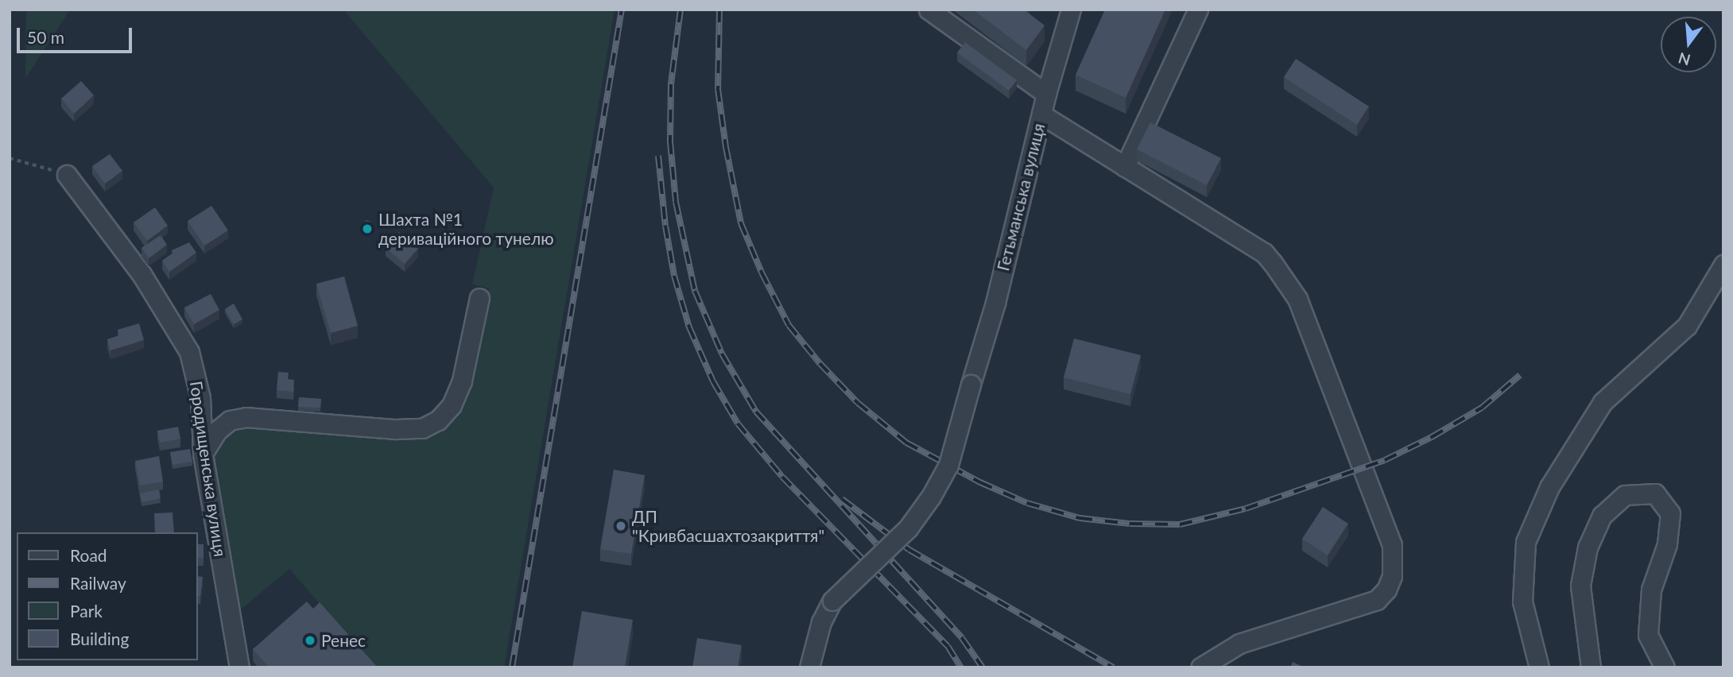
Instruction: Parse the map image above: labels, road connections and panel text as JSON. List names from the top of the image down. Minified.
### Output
{"streets":{"street":["Гетьманська вулиця","Городищенська вулиця"]},"places":["Шахта №1 дериваційного тунелю","ДП \"Кривбасшахтозакриття\"","Ренес"],"legend":["Road","Railway","Park","Building"],"scale_bar":"50 m","north":"bottom"}
